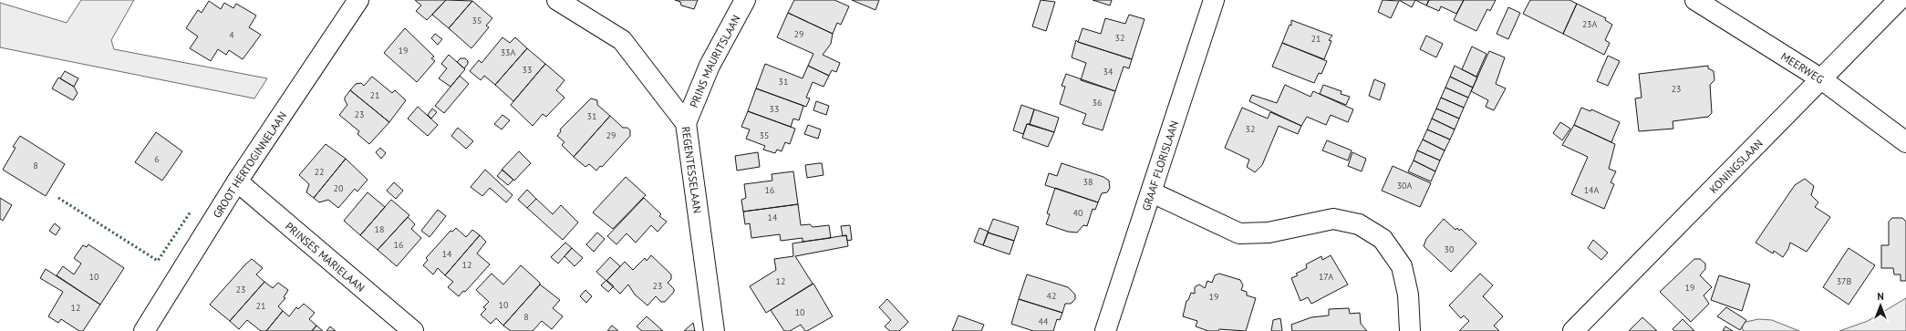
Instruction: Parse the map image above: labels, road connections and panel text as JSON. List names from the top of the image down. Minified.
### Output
{"streets":{"street":["PRINS MAURITSLAAN","MEERWEG","GROOT HERTOGINNELAAN","KONINGSLAAN","GRAAF FLORISLAAN","REGENTESSELAAN","PRINSES MARIELAAN"]},"crossings":[["PRINS MAURITSLAAN","REGENTESSELAAN"],["MEERWEG","KONINGSLAAN"],["GROOT HERTOGINNELAAN","PRINSES MARIELAAN"]],"house_numbers":["35","23A","29","4","32","21","19","33A","33","34","31","23","21","36","33","23","31","32","29","35","6","8","22","38","30A","20","16","14A","40","14","18","16","30","14","12","10","17A","12","37B","23","19","23","42","19","10","21","12","10","8","44"],"north":"top"}
